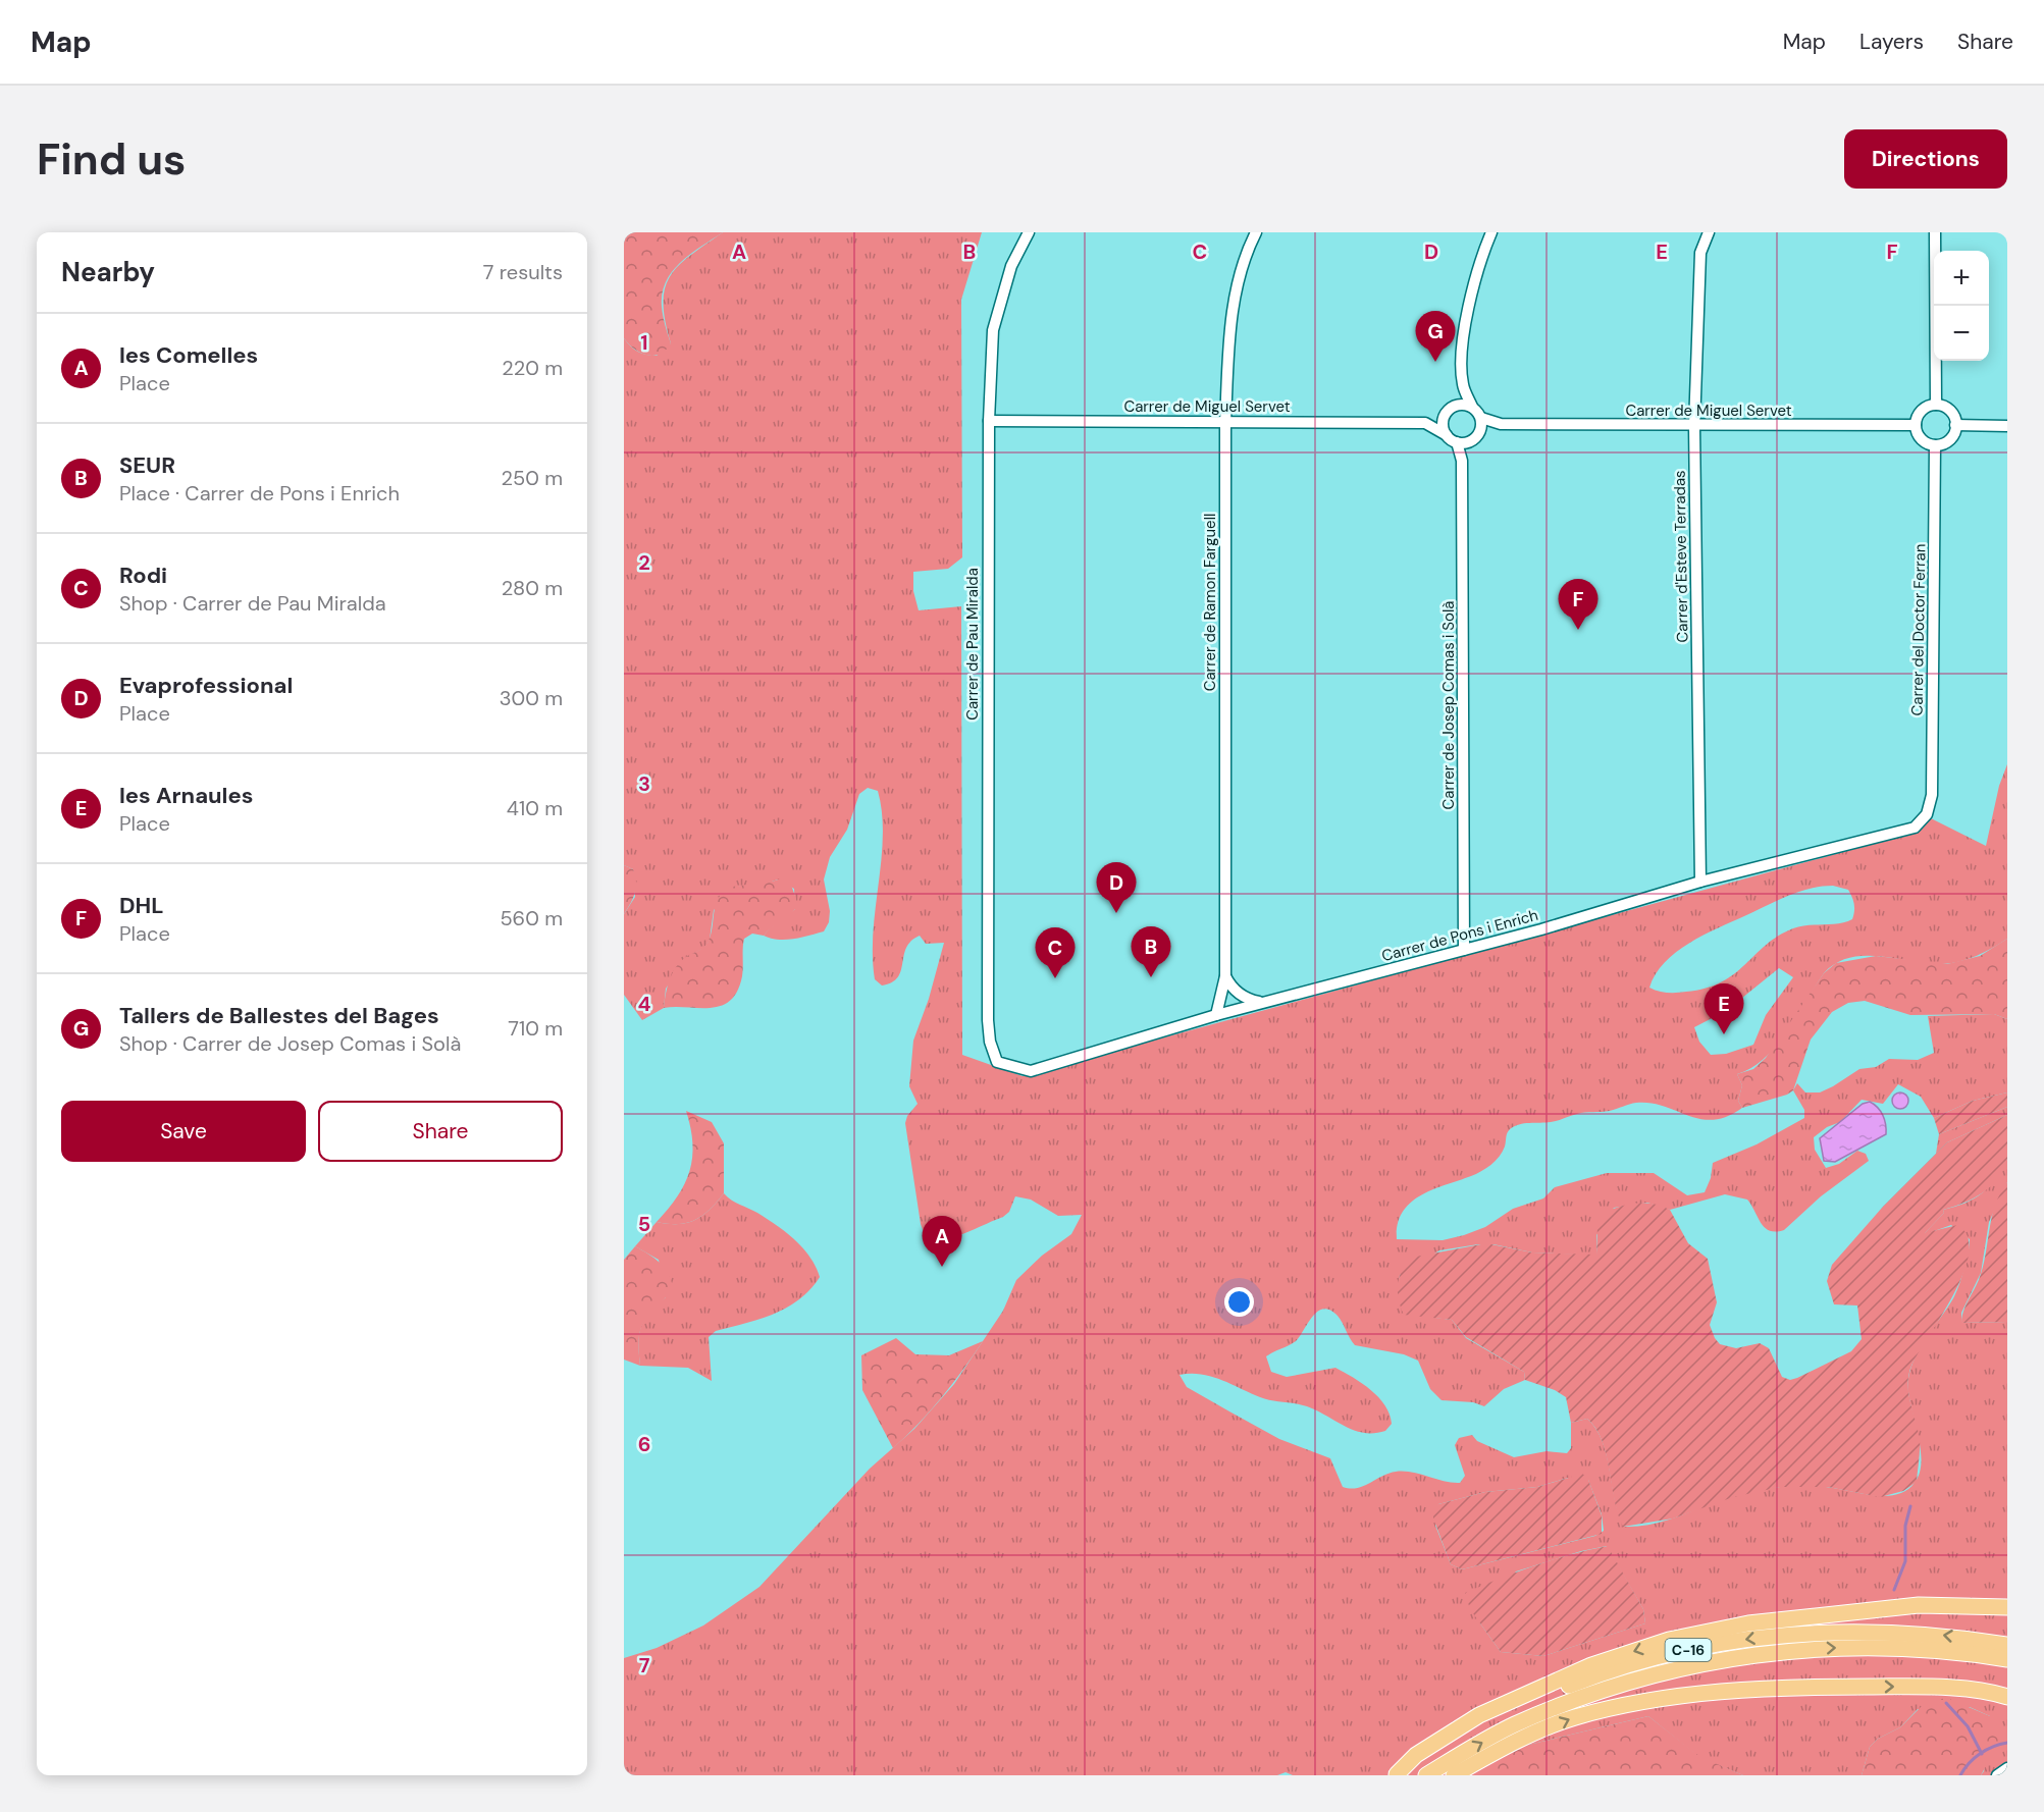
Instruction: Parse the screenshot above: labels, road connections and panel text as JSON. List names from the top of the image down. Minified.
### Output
{"streets":{"highway":["C-16"],"street":["Carrer de Miguel Servet","Carrer d'Esteve Terradas","Carrer de Ramon Farguell","Carrer del Doctor Ferran","Carrer de Pau Miralda","Carrer de Josep Comas i Solà","Carrer de Pons i Enrich"]},"crossings":[["Carrer de Miguel Servet","Carrer d'Esteve Terradas"],["Carrer de Miguel Servet","Carrer de Ramon Farguell"],["Carrer de Miguel Servet","Carrer del Doctor Ferran"],["Carrer de Miguel Servet","Carrer de Pau Miralda"],["Carrer de Miguel Servet","Carrer de Josep Comas i Solà"],["Carrer d'Esteve Terradas","Carrer de Pons i Enrich"],["Carrer de Ramon Farguell","Carrer de Pons i Enrich"],["Carrer del Doctor Ferran","Carrer de Pons i Enrich"],["Carrer de Pau Miralda","Carrer de Pons i Enrich"],["Carrer de Josep Comas i Solà","Carrer de Pons i Enrich"]],"page":{"header":"Map","nav":["Map","Layers","Share"],"buttons":["Directions",["Save","Share"]],"title":"Find us","heading":["Nearby","7 results"],"map_buttons":["+","−"],"pins":["G","F","D","B","C","E","A"],"list":[{"mark":"A","name":"les Comelles","note":"Place","value":"220 m"},{"mark":"B","name":"SEUR","note":"Place · Carrer de Pons i Enrich","value":"250 m"},{"mark":"C","name":"Rodi","note":"Shop · Carrer de Pau Miralda","value":"280 m"},{"mark":"D","name":"Evaprofessional","note":"Place","value":"300 m"},{"mark":"E","name":"les Arnaules","note":"Place","value":"410 m"},{"mark":"F","name":"DHL","note":"Place","value":"560 m"},{"mark":"G","name":"Tallers de Ballestes del Bages","note":"Shop · Carrer de Josep Comas i Solà","value":"710 m"}]},"grid":{"columns":["A","B","C","D","E","F"],"rows":["1","2","3","4","5","6","7"]}}
